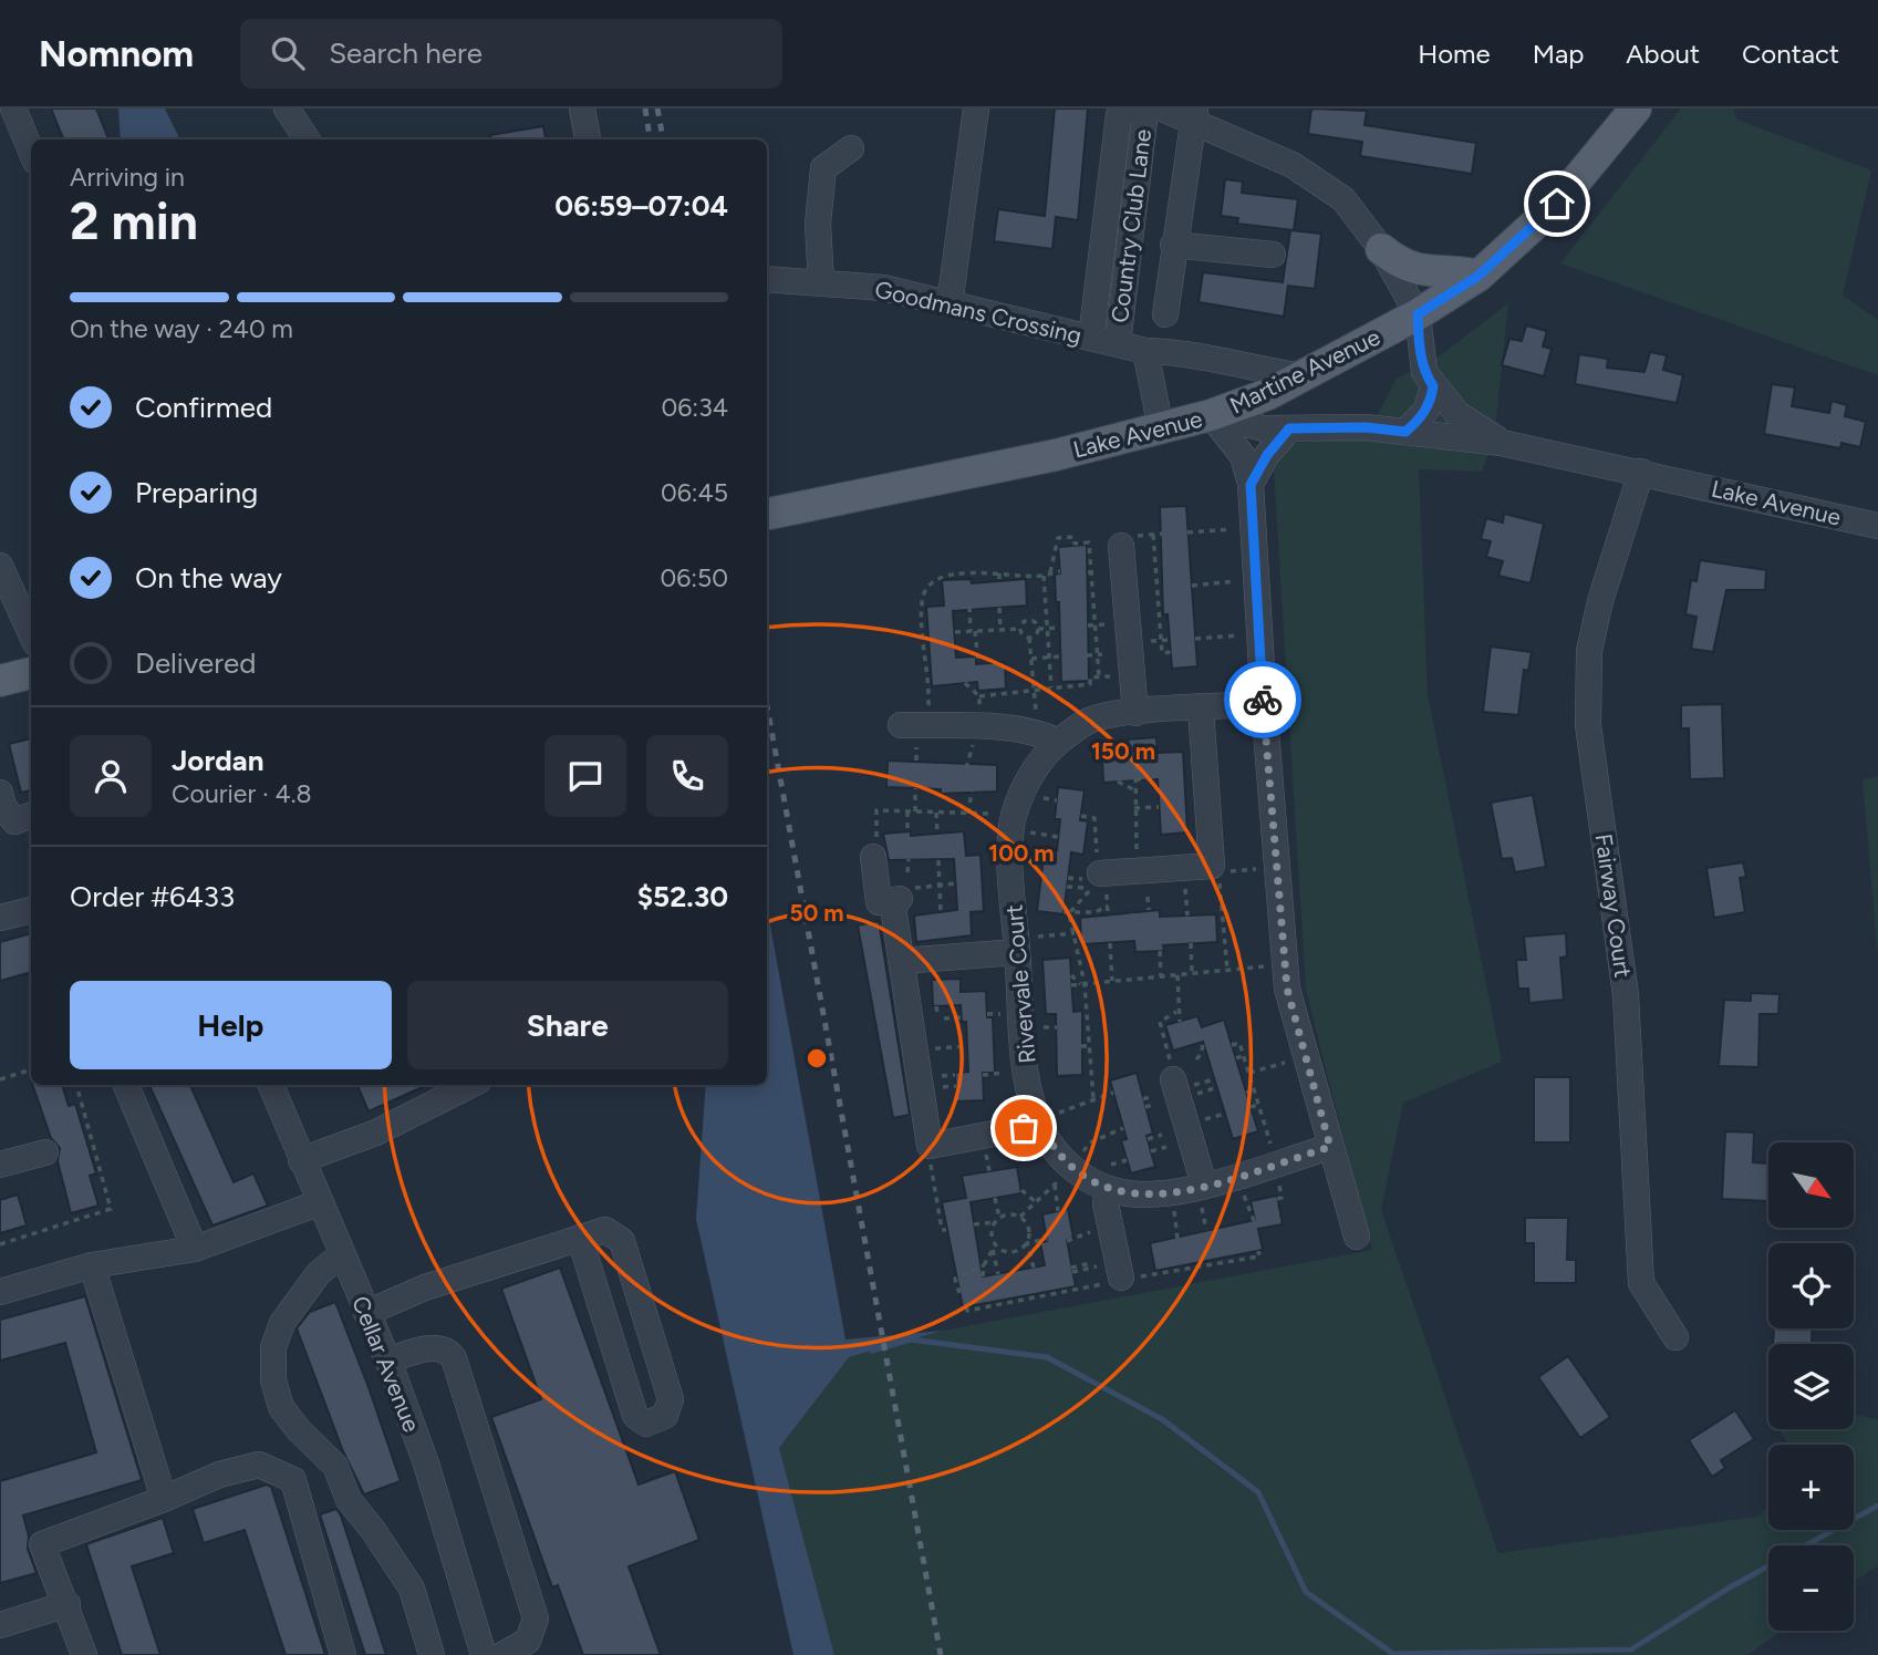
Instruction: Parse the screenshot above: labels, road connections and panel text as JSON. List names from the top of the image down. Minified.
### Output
{"streets":{"main road":["Martine Avenue","Lake Avenue"],"street":["Country Club Lane","Goodmans Crossing","Fairway Court","Rivervale Court","Cellar Avenue"]},"crossings":[["Country Club Lane","Goodmans Crossing"],["Goodmans Crossing","Martine Avenue"],["Martine Avenue","Lake Avenue"],["Lake Avenue","Fairway Court"]],"north":"bottom right","page":{"header":"Nomnom","search":"Search here","nav":["Home","Map","About","Contact"],"heading":["2 min","Arriving in","06:59–07:04"],"panel":["Jordan","Courier · 4.8","Order #6433","$52.30"],"bar":"On the way · 240 m","list":[["Confirmed","06:34"],["Preparing","06:45"],["On the way","06:50"],"Delivered"],"buttons":["Help","Share"],"map_buttons":["+","−"]},"rings":["150 m","100 m","50 m"]}
